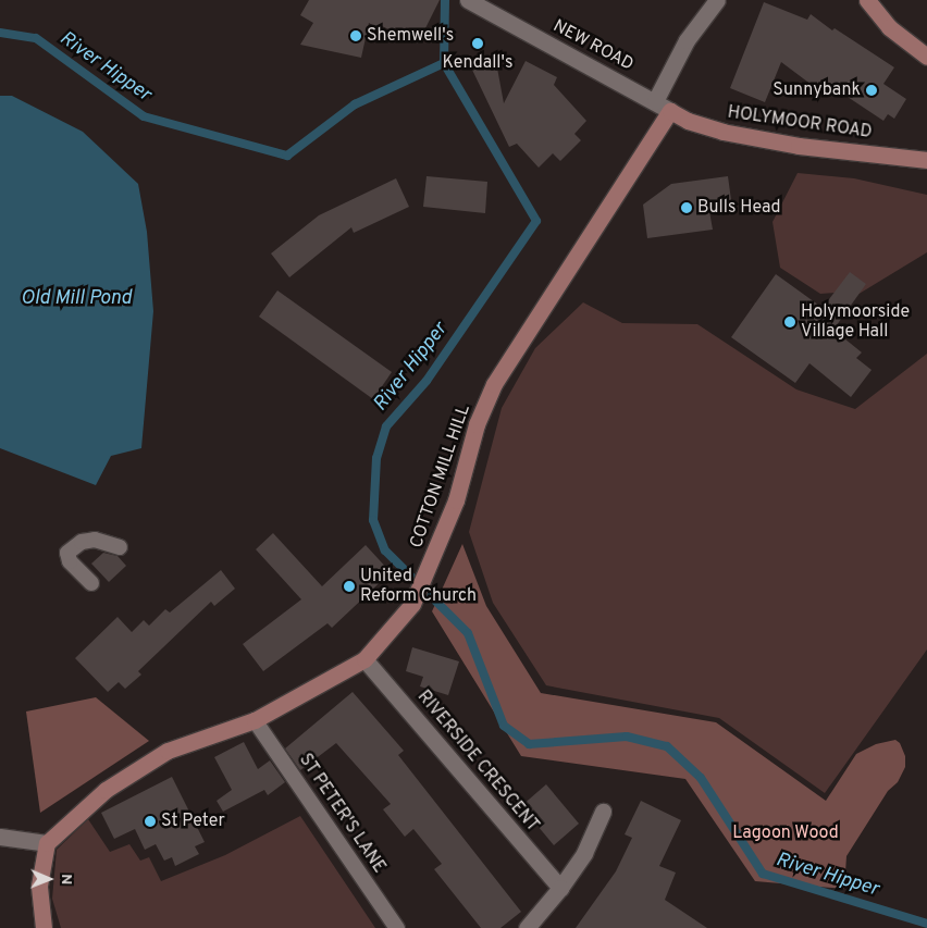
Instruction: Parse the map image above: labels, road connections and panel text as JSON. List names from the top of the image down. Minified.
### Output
{"streets":{"street":["NEW ROAD","HOLYMOOR ROAD","COTTON MILL HILL","RIVERSIDE CRESCENT"],"lane":["ST PETER'S LANE"]},"crossings":[["NEW ROAD","HOLYMOOR ROAD"],["NEW ROAD","COTTON MILL HILL"],["HOLYMOOR ROAD","COTTON MILL HILL"],["COTTON MILL HILL","RIVERSIDE CRESCENT"],["COTTON MILL HILL","ST PETER'S LANE"]],"water":["River Hipper","Old Mill Pond"],"parks":["Lagoon Wood"],"places":["Shemwell's","Kendall's","Sunnybank","Bulls Head","Holymoorside Village Hall","United Reform Church","St Peter"],"north":"right"}
